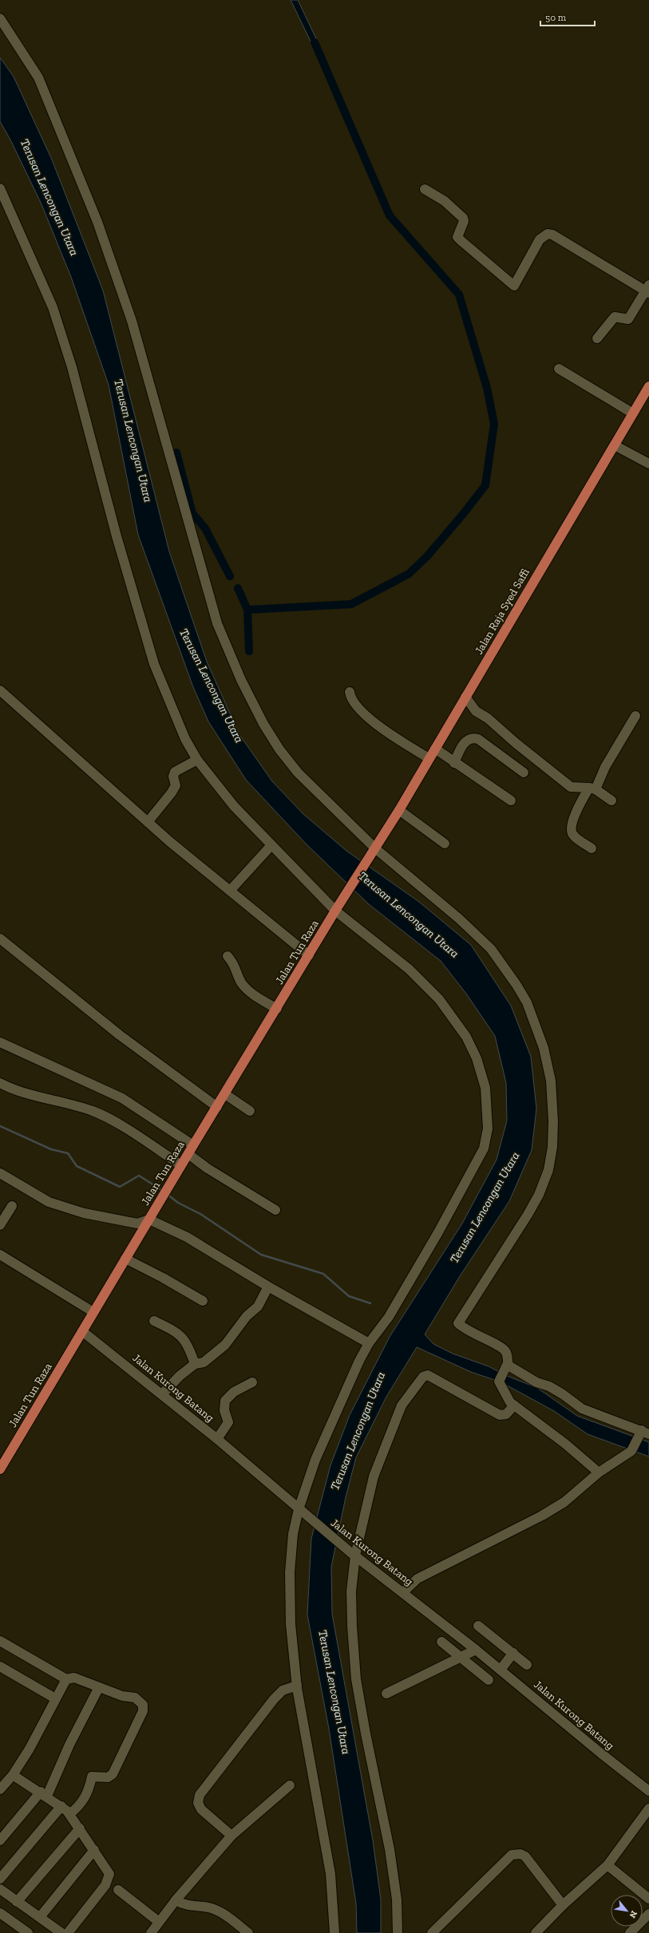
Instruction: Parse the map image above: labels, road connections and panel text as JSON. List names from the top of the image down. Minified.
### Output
{"streets":{"main road":["Jalan Raja Syed Saffi","Jalan Tun Raza"],"street":["Jalan Kurong Batang"]},"crossings":[["Jalan Raja Syed Saffi","Jalan Tun Raza"],["Jalan Tun Raza","Jalan Kurong Batang"]],"water":["Terusan Lencongan Utara"],"scale_bar":"50 m","north":"bottom right"}
